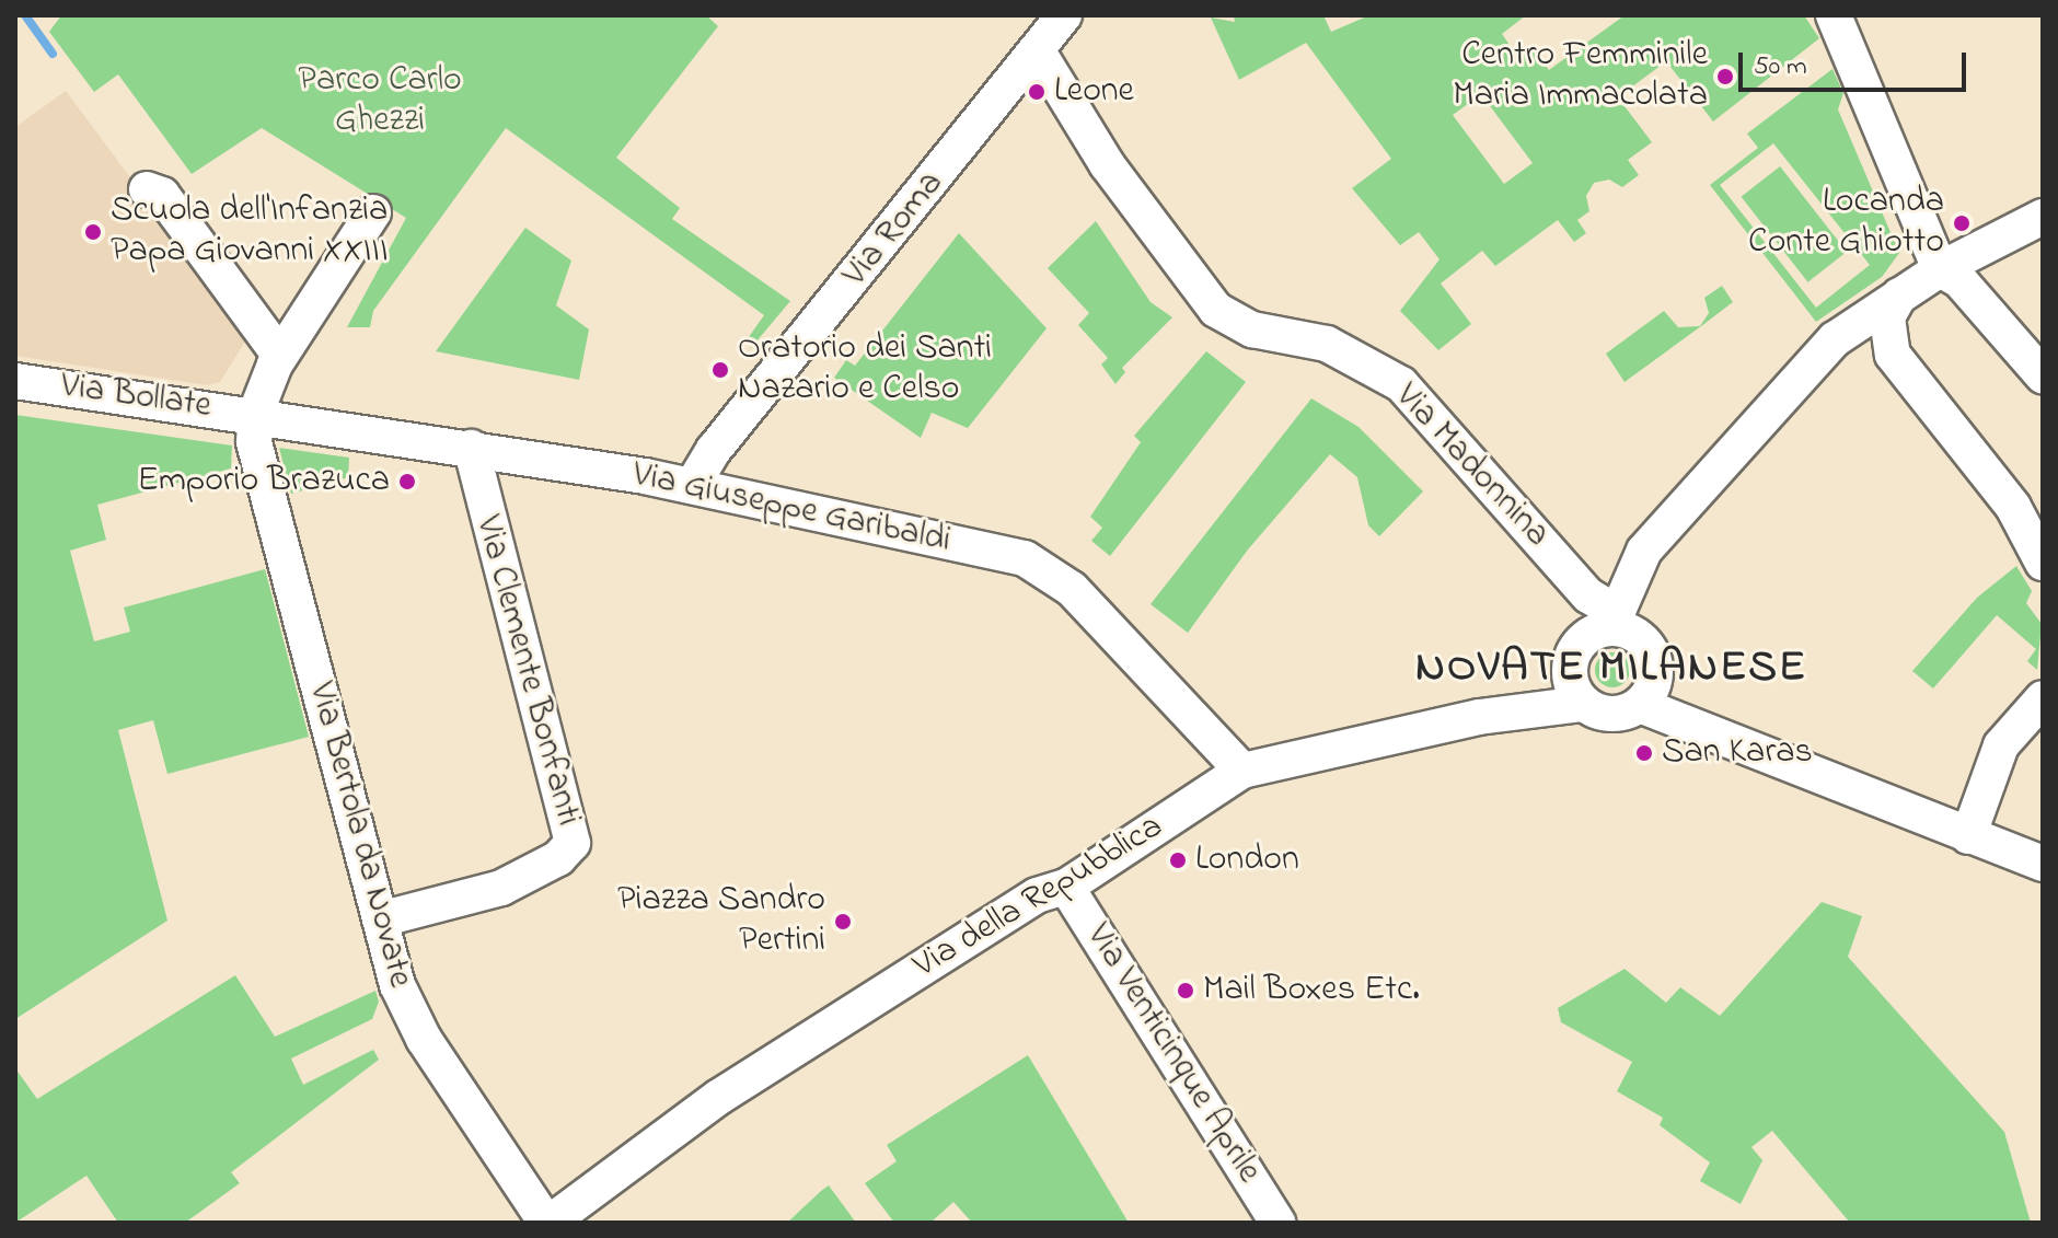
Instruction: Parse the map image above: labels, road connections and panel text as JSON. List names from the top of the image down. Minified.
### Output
{"streets":{"street":["Via Roma","Via Bollate","Via Madonnina","Via Giuseppe Garibaldi","Via Clemente Bonfanti","Via Bertola da Novate","Via della Repubblica","Via Venticinque Aprile"]},"crossings":[["Via Roma","Via Madonnina"],["Via Roma","Via Giuseppe Garibaldi"],["Via Bollate","Via Giuseppe Garibaldi"],["Via Bollate","Via Bertola da Novate"],["Via Madonnina","Via della Repubblica"],["Via Giuseppe Garibaldi","Via Clemente Bonfanti"],["Via Giuseppe Garibaldi","Via Bertola da Novate"],["Via Giuseppe Garibaldi","Via della Repubblica"],["Via Clemente Bonfanti","Via Bertola da Novate"],["Via Bertola da Novate","Via della Repubblica"],["Via della Repubblica","Via Venticinque Aprile"]],"districts":["NOVATE MILANESE"],"parks":["Parco Carlo Ghezzi"],"places":["Centro Femminile Maria Immacolata","Leone","Locanda Conte Ghiotto","Scuola dell'Infanzia Papa Giovanni XXIII","Oratorio dei Santi Nazario e Celso","Emporio Brazuca","San Karas","London","Piazza Sandro Pertini","Mail Boxes Etc."],"scale_bar":"50 m"}
